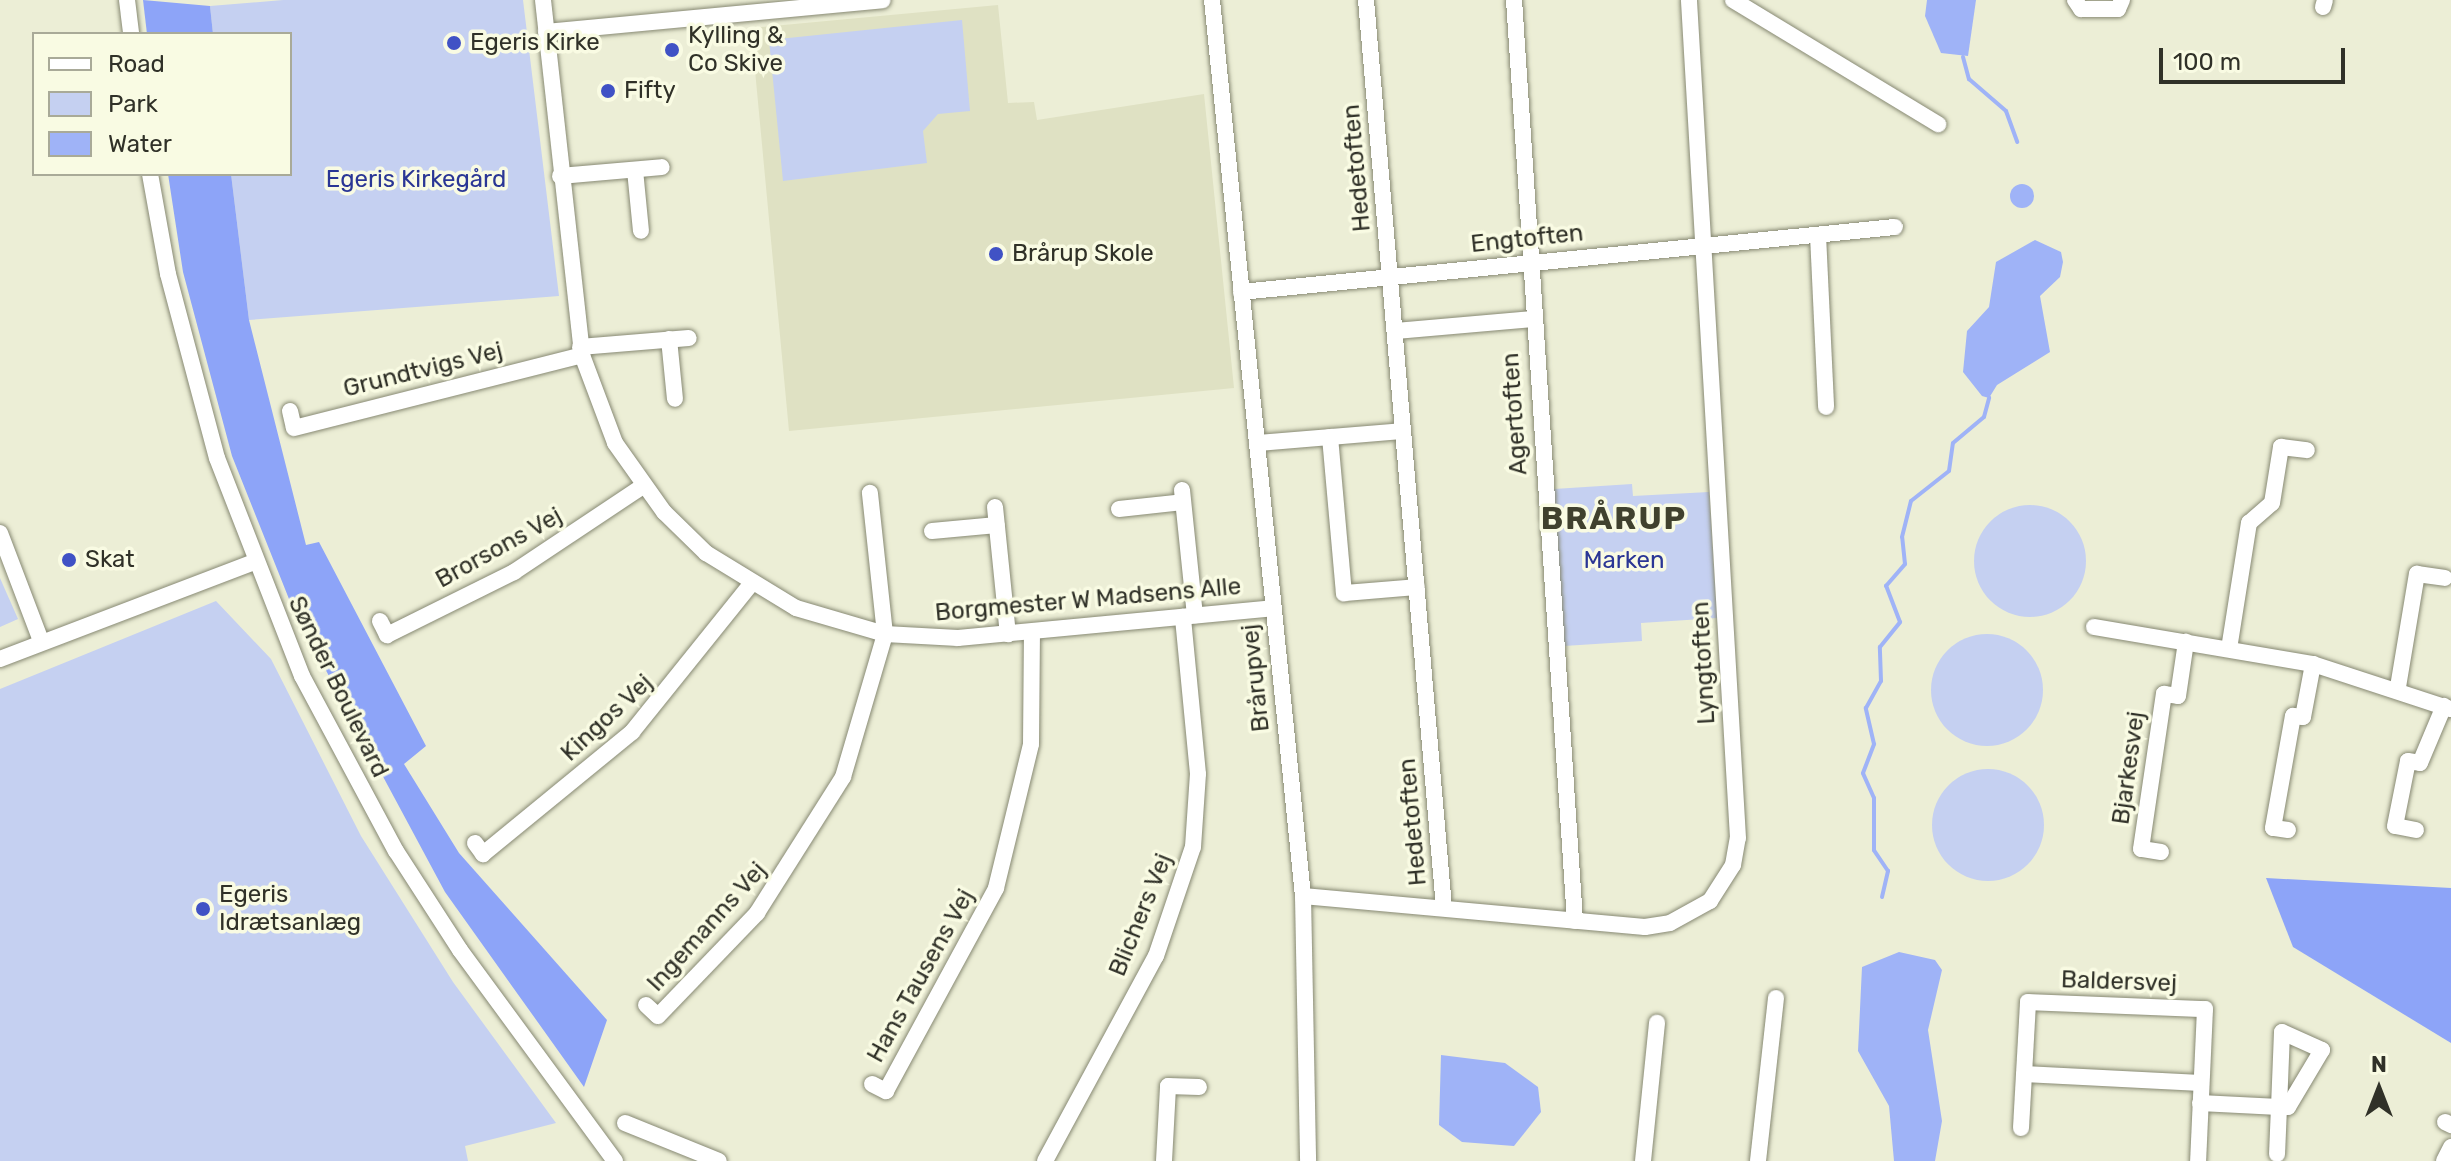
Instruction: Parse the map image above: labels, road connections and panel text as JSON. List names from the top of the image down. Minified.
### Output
{"streets":{"street":["Hedetoften","Engtoften","Grundtvigs Vej","Agertoften","Brorsons Vej","Borgmester W Madsens Alle","Lyngtoften","Brårupvej","Sønder Boulevard","Kingos Vej","Bjarkesvej","Blichers Vej","Ingemanns Vej","Hans Tausens Vej","Baldersvej"]},"crossings":[["Hedetoften","Engtoften"],["Hedetoften","Lyngtoften"],["Engtoften","Agertoften"],["Engtoften","Lyngtoften"],["Engtoften","Brårupvej"],["Grundtvigs Vej","Borgmester W Madsens Alle"],["Agertoften","Lyngtoften"],["Brorsons Vej","Borgmester W Madsens Alle"],["Borgmester W Madsens Alle","Brårupvej"],["Borgmester W Madsens Alle","Kingos Vej"],["Borgmester W Madsens Alle","Blichers Vej"],["Borgmester W Madsens Alle","Ingemanns Vej"],["Borgmester W Madsens Alle","Hans Tausens Vej"],["Lyngtoften","Brårupvej"]],"districts":["BRÅRUP"],"parks":["Egeris Kirkegård","Marken"],"places":["Egeris Kirke","Kylling & Co Skive","Fifty","Brårup Skole","Skat","Egeris Idrætsanlæg"],"legend":["Road","Park","Water"],"scale_bar":"100 m","north":"top"}
